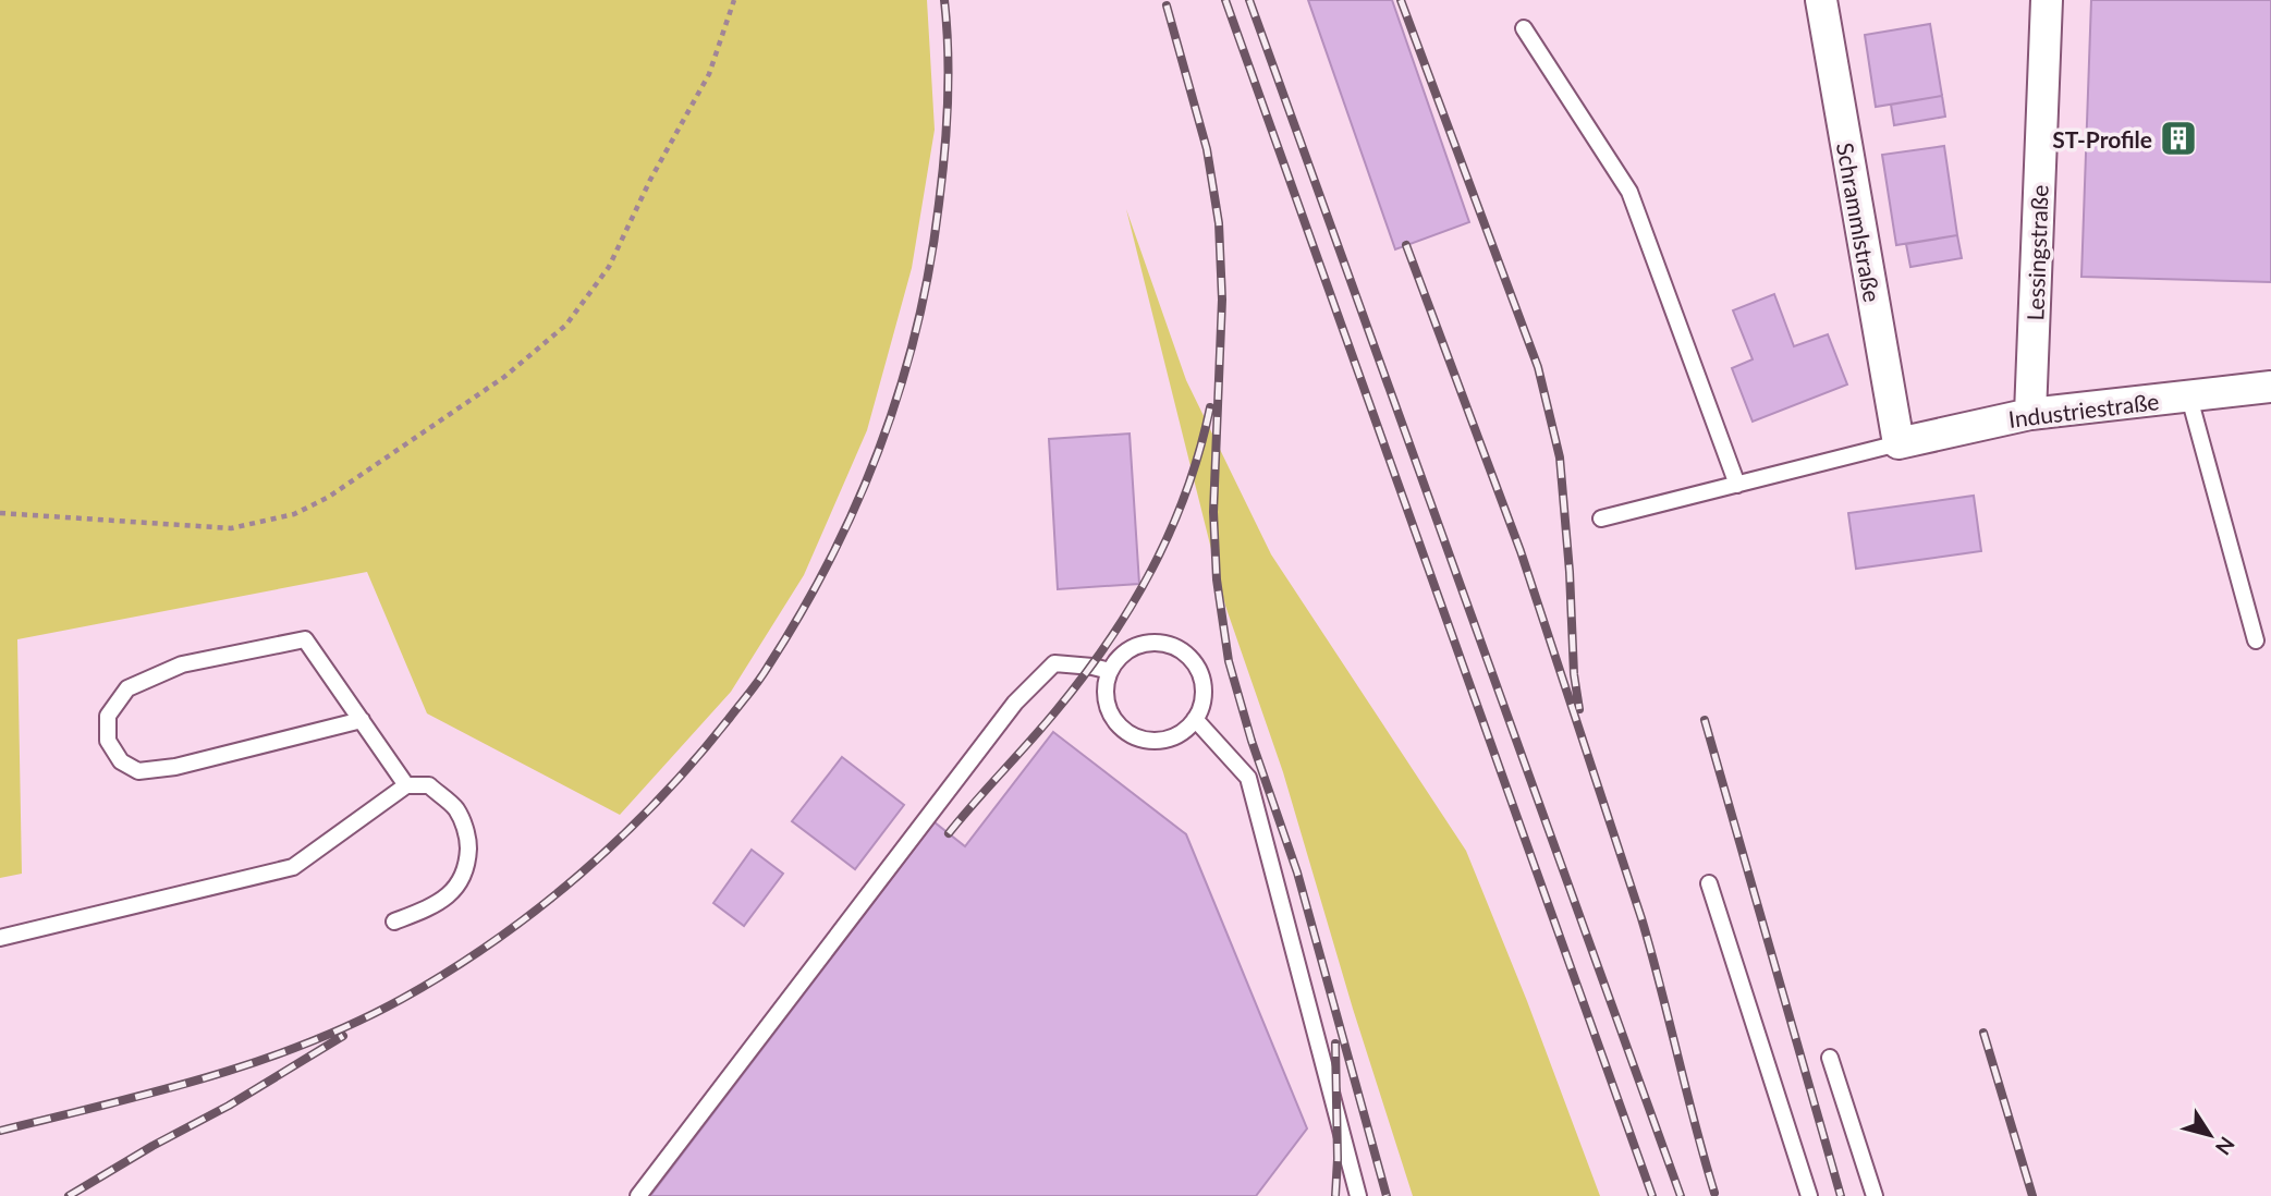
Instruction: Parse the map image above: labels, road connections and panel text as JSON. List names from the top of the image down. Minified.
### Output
{"streets":{"street":["Schrammlstraße","Lessingstraße","Industriestraße"]},"crossings":[["Schrammlstraße","Industriestraße"],["Lessingstraße","Industriestraße"]],"places":{"building":["ST-Profile"]},"north":"bottom right"}
